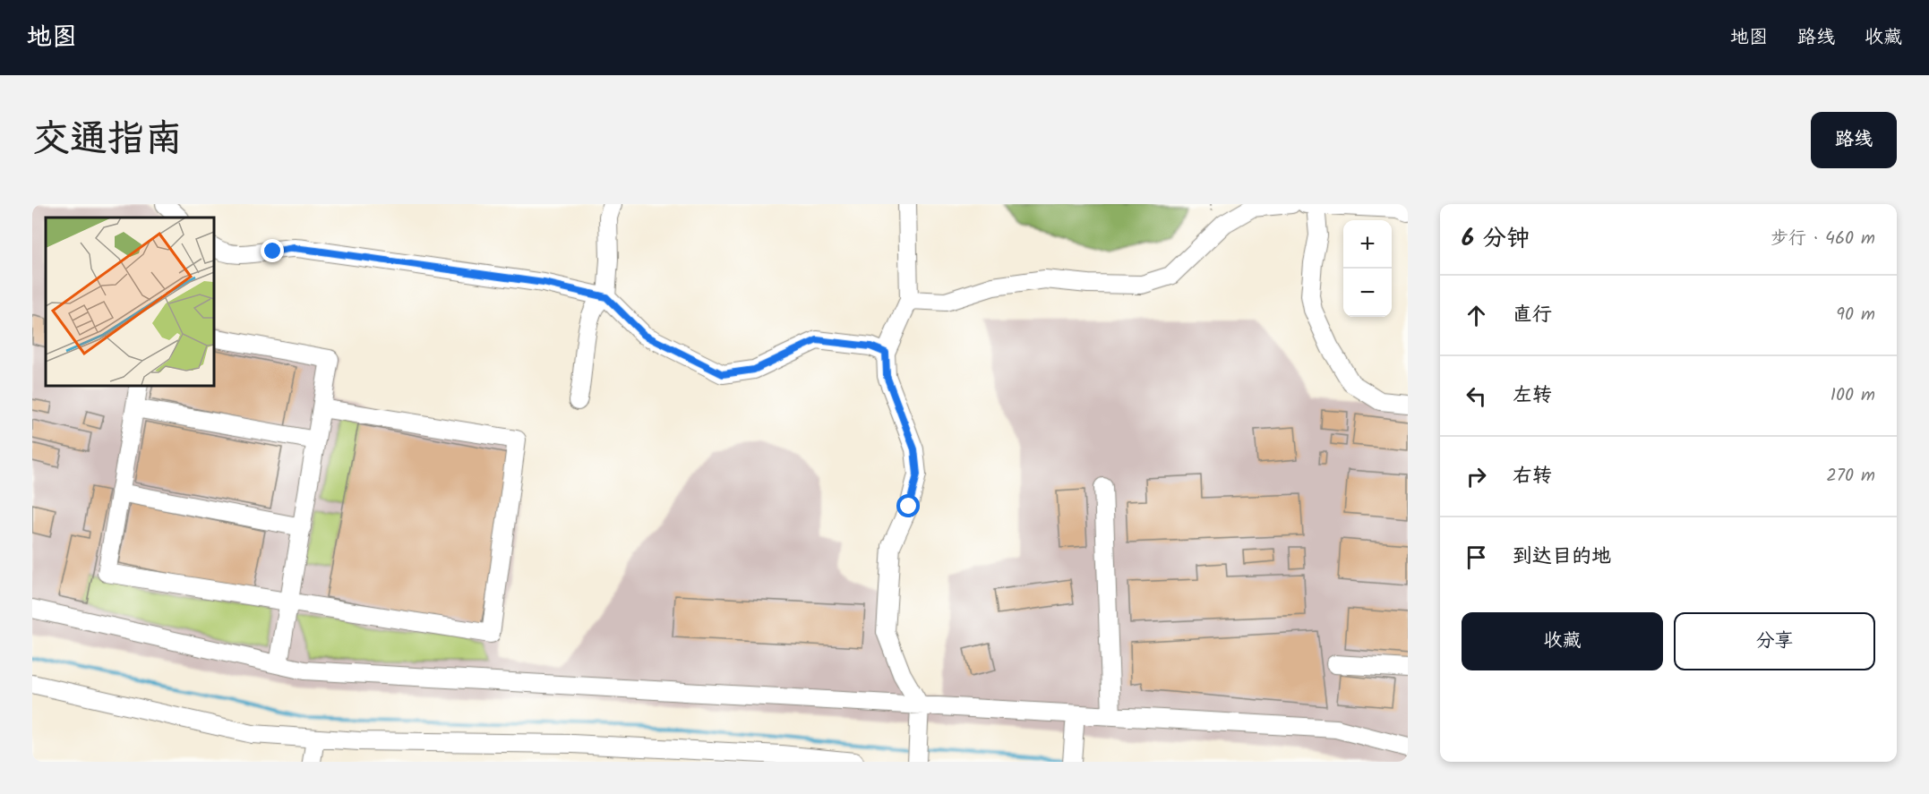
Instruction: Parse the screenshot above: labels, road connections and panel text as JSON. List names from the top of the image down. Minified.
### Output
{"page":{"header":"地图","nav":["地图","路线","收藏"],"title":"交通指南","buttons":["路线",["收藏","分享"]],"heading":["6 分钟","步行 · 460 m"],"map_buttons":["+","−"],"list":[["直行","90 m"],["左转","100 m"],["右转","270 m"],"到达目的地"]}}
